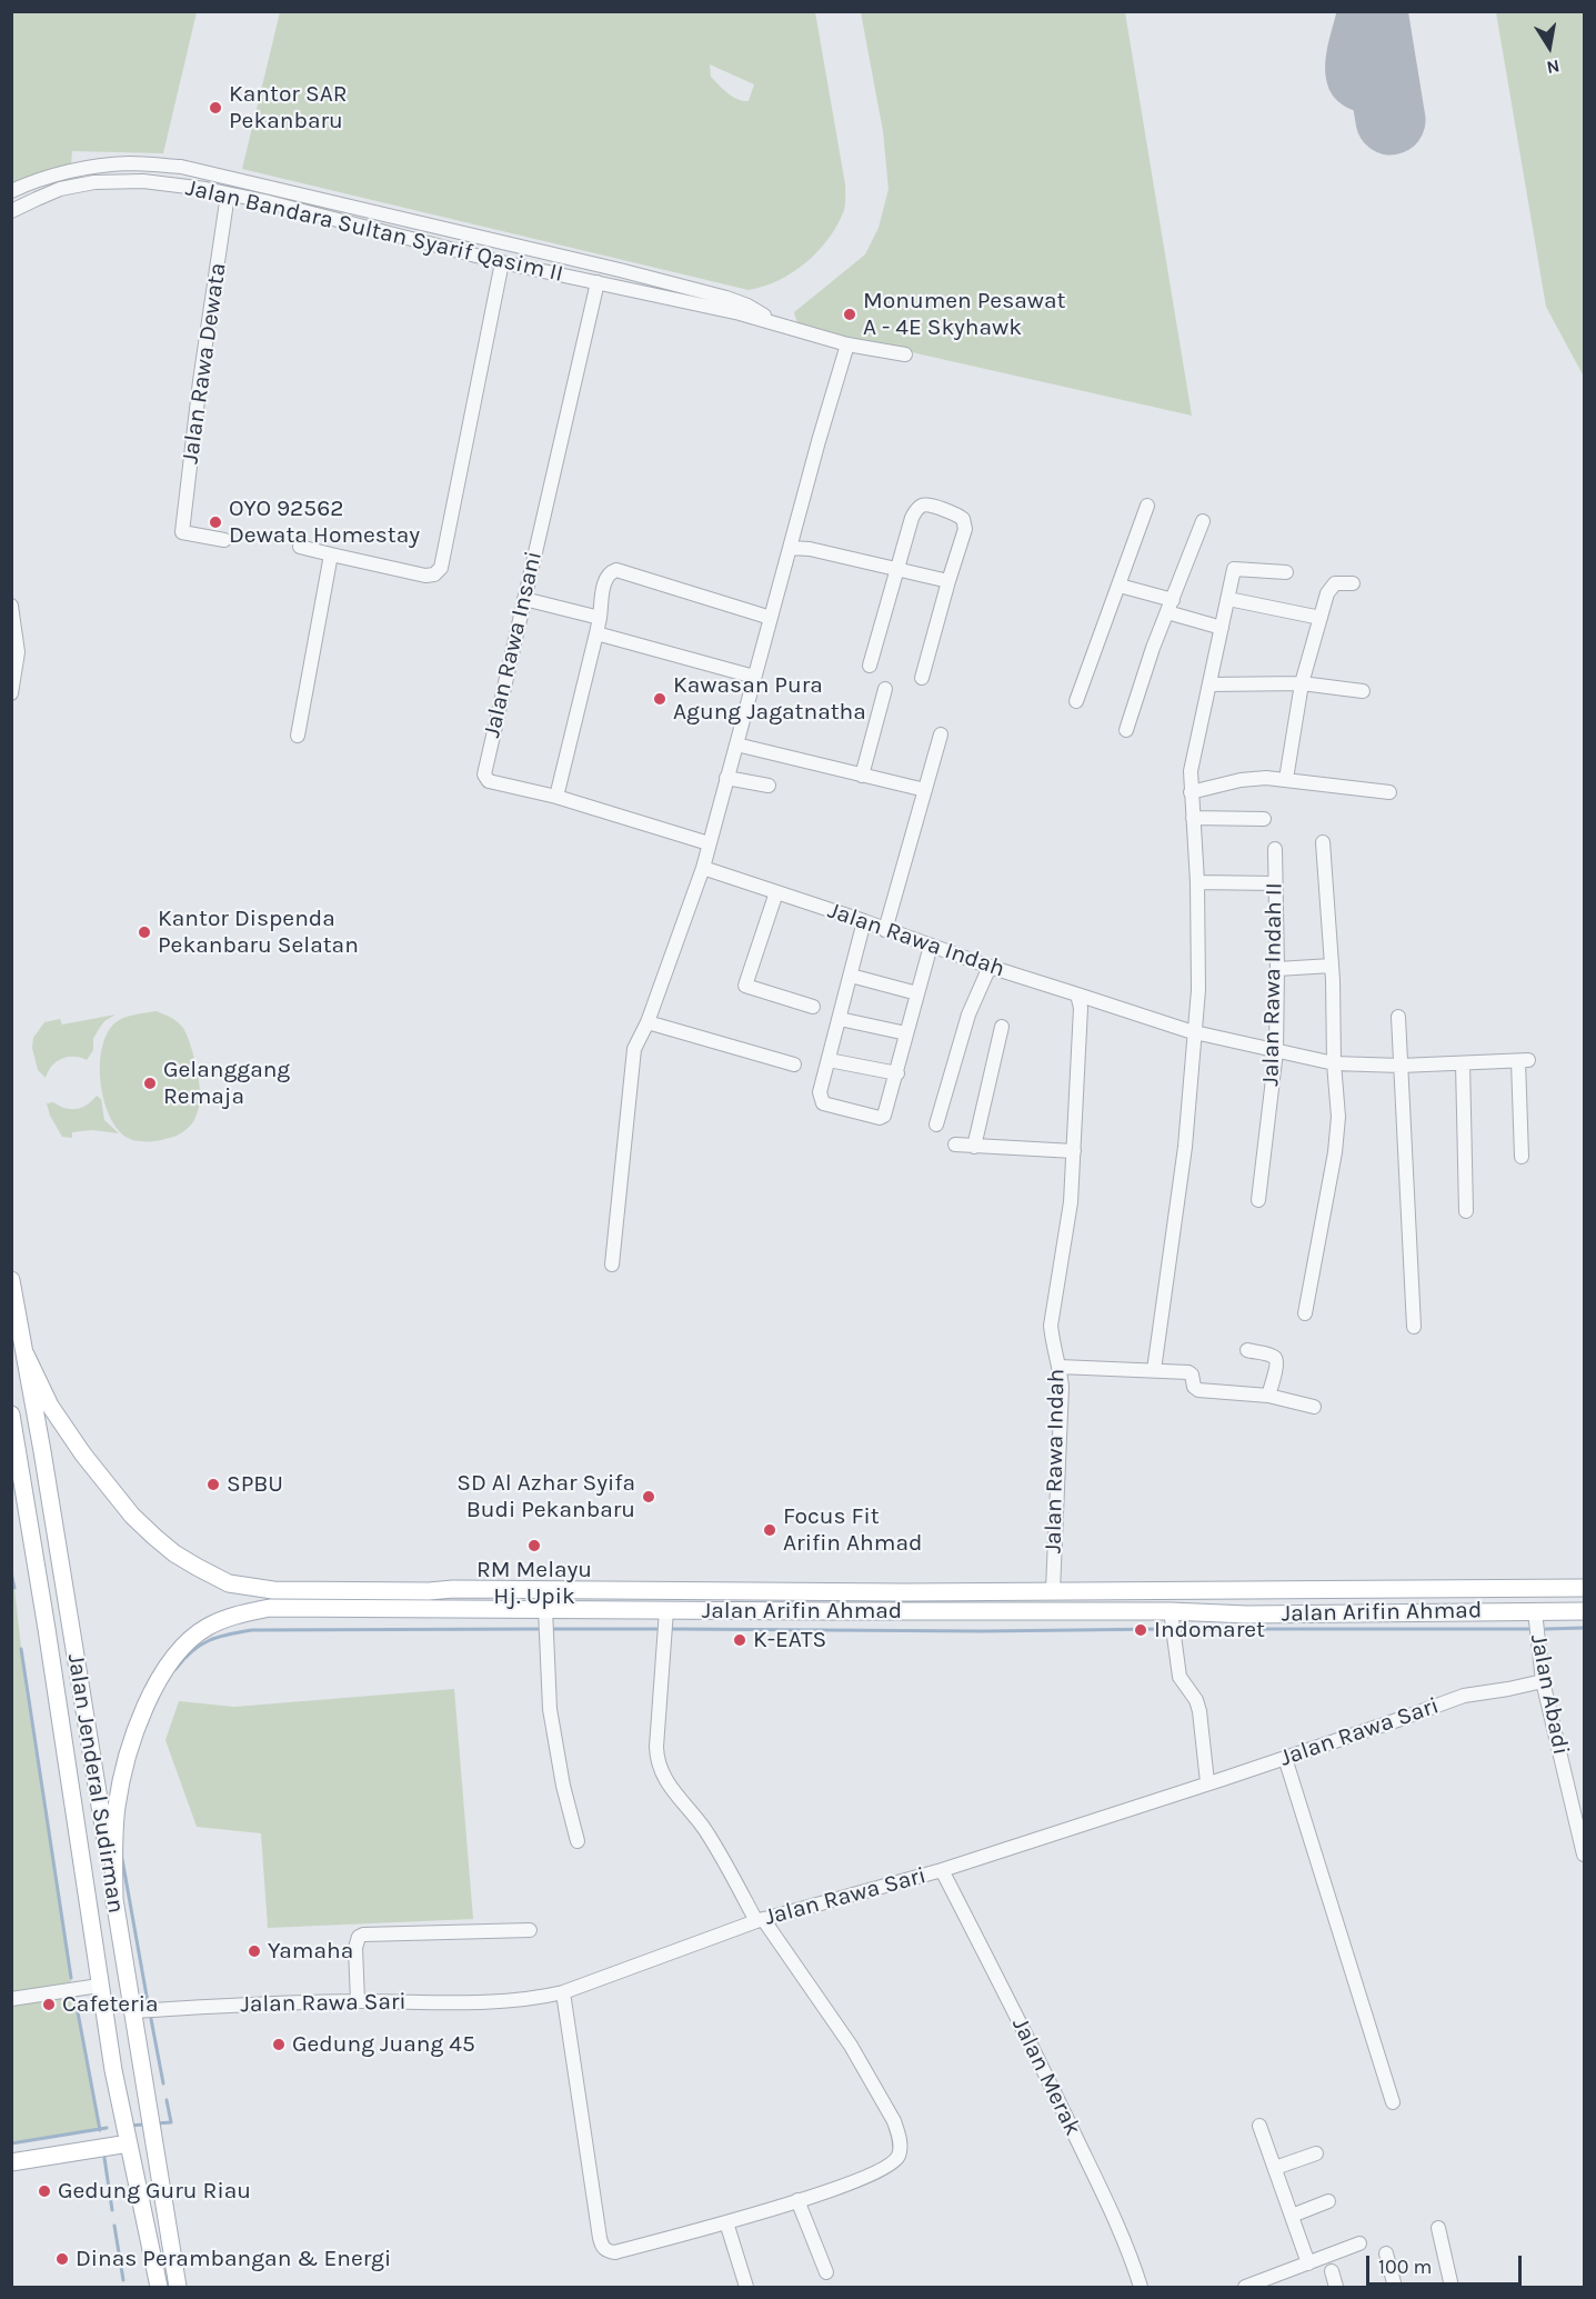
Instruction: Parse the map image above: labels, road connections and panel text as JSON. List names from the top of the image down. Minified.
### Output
{"streets":{"main road":["Jalan Arifin Ahmad","Jalan Jenderal Sudirman"],"street":["Jalan Bandara Sultan Syarif Qasim II","Jalan Rawa Dewata","Jalan Rawa Insani","Jalan Rawa Indah","Jalan Rawa Indah II","Jalan Abadi","Jalan Rawa Sari","Jalan Merak"]},"crossings":[["Jalan Bandara Sultan Syarif Qasim II","Jalan Rawa Dewata"],["Jalan Bandara Sultan Syarif Qasim II","Jalan Rawa Insani"],["Jalan Rawa Indah","Jalan Arifin Ahmad"],["Jalan Arifin Ahmad","Jalan Abadi"],["Jalan Arifin Ahmad","Jalan Jenderal Sudirman"],["Jalan Abadi","Jalan Rawa Sari"],["Jalan Rawa Sari","Jalan Jenderal Sudirman"],["Jalan Rawa Sari","Jalan Merak"]],"places":["Kantor SAR Pekanbaru","Monumen Pesawat A - 4E Skyhawk","OYO 92562 Dewata Homestay","Kawasan Pura Agung Jagatnatha","Kantor Dispenda Pekanbaru Selatan","Gelanggang Remaja","SPBU","SD Al Azhar Syifa Budi Pekanbaru","Focus Fit Arifin Ahmad","RM Melayu Hj. Upik","Indomaret","K-EATS","Yamaha","Cafeteria","Gedung Juang 45","Gedung Guru Riau","Dinas Perambangan & Energi"],"scale_bar":"100 m","north":"bottom"}
